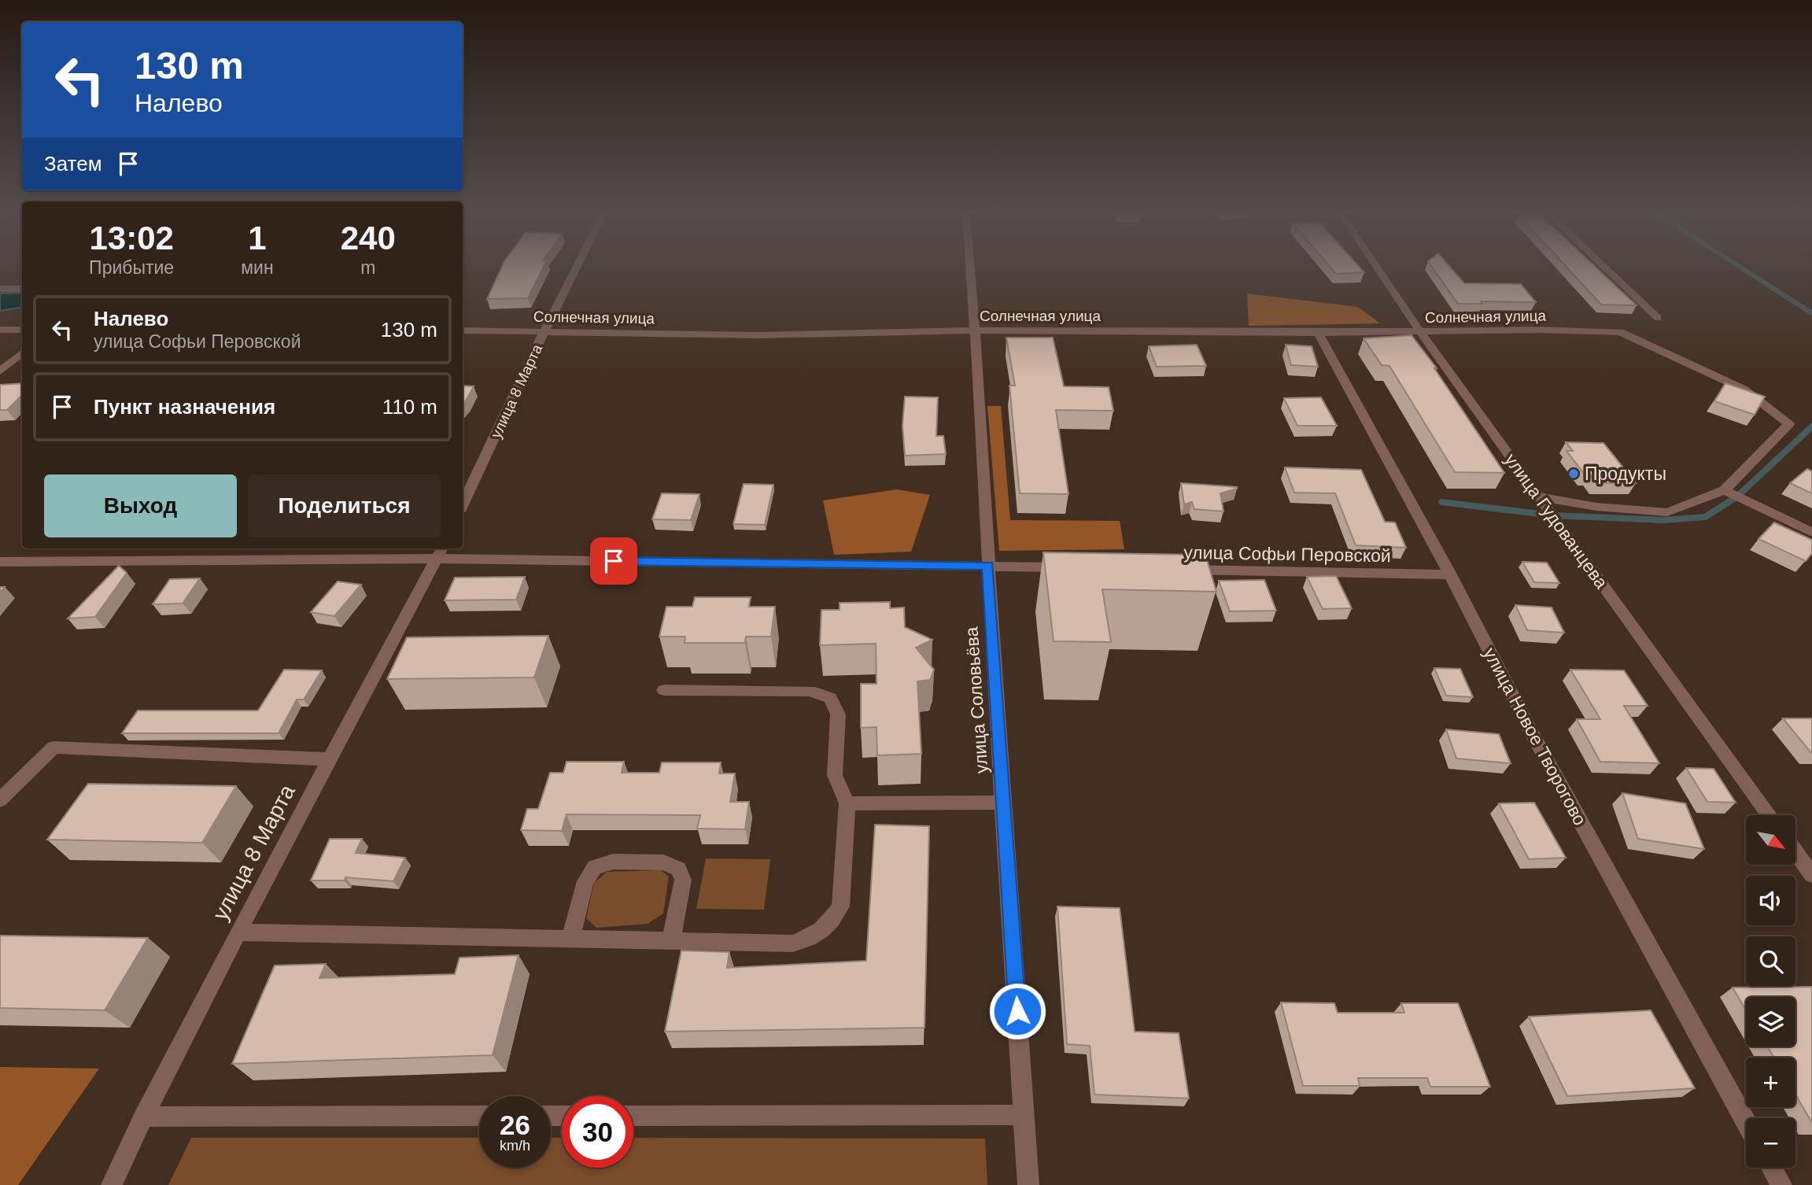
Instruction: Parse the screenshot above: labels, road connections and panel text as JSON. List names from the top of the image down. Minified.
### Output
{"streets":{"street":["Солнечная улица","улица 8 Марта","улица Гудованцева","улица Софьи Перовской","улица Соловьёва","улица Новое Творогово"]},"crossings":[["Солнечная улица","улица 8 Марта"],["Солнечная улица","улица Гудованцева"],["Солнечная улица","улица Соловьёва"],["Солнечная улица","улица Новое Творогово"],["улица Софьи Перовской","улица Новое Творогово"]],"places":["Продукты"],"north":"bottom right","page":{"turn":["130 m","Налево"],"then":"Затем","eta":["13:02","Прибытие","1","мин","240","m"],"list":[{"name":"Налево","note":"улица Софьи Перовской","value":"130 m"},{"name":"Пункт назначения","value":"110 m"}],"buttons":["Выход","Поделиться"],"map_buttons":["+","−"],"speed":"26 km/h","limit":"30"}}
